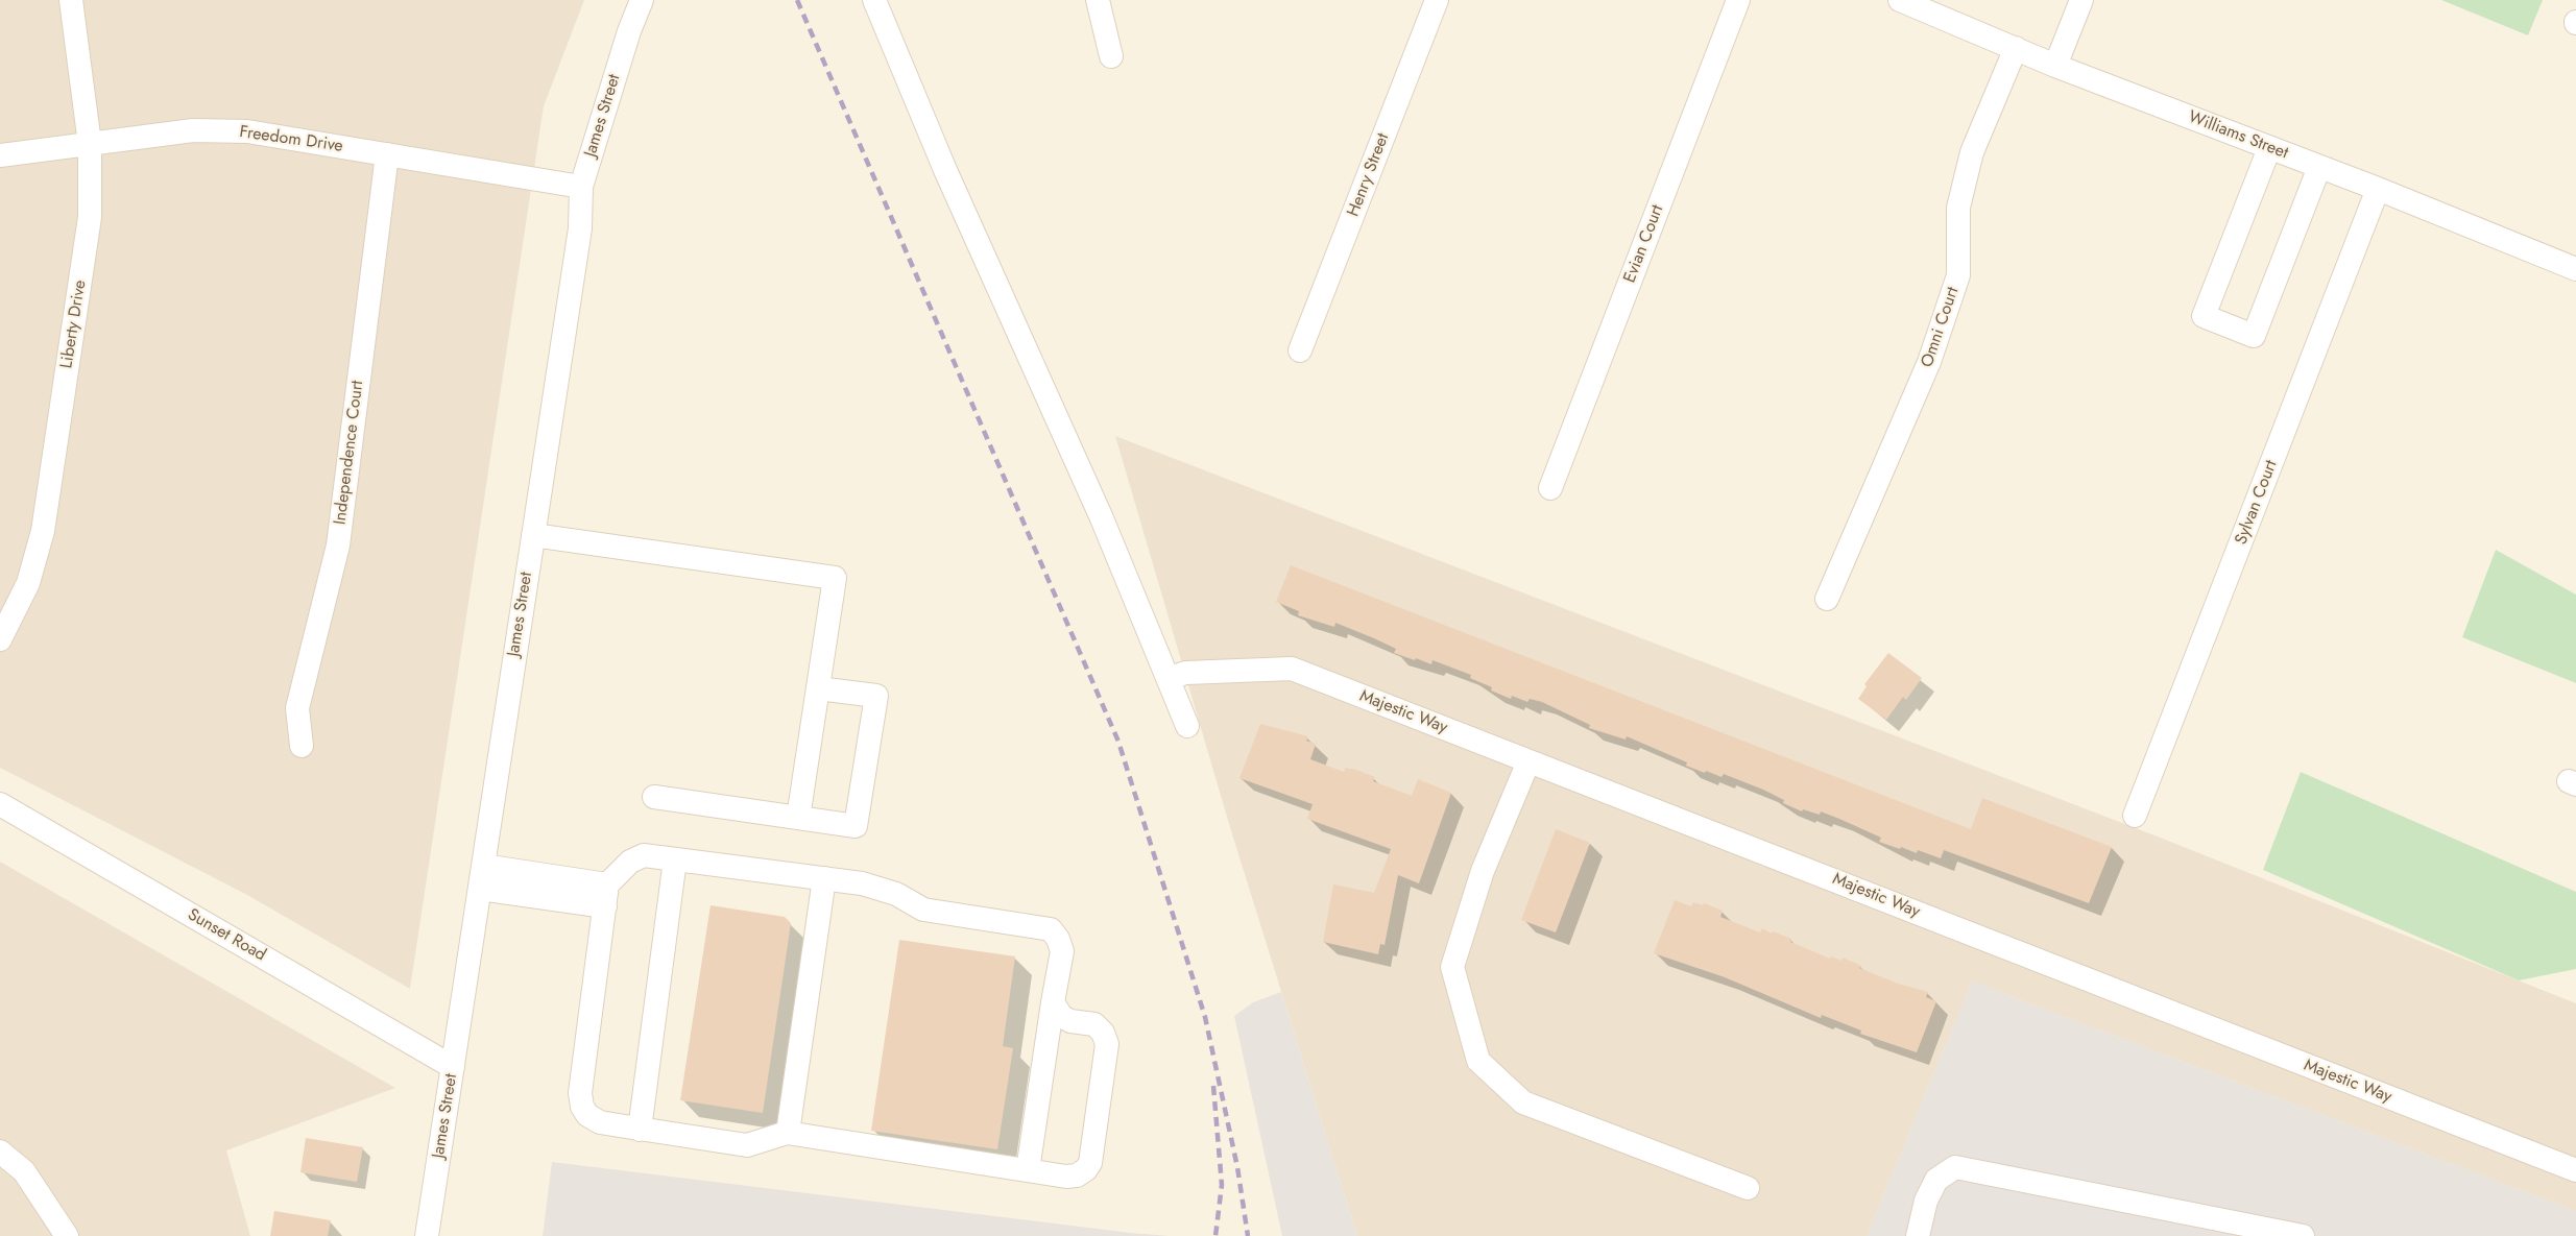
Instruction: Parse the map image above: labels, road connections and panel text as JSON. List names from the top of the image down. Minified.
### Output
{"streets":{"street":["James Street","Williams Street","Freedom Drive","Henry Street","Evian Court","Liberty Drive","Omni Court","Independence Court","Sylvan Court","Majestic Way","Sunset Road"]},"crossings":[["James Street","Freedom Drive"],["James Street","Sunset Road"],["Williams Street","Omni Court"],["Williams Street","Sylvan Court"],["Freedom Drive","Liberty Drive"],["Freedom Drive","Independence Court"]]}
